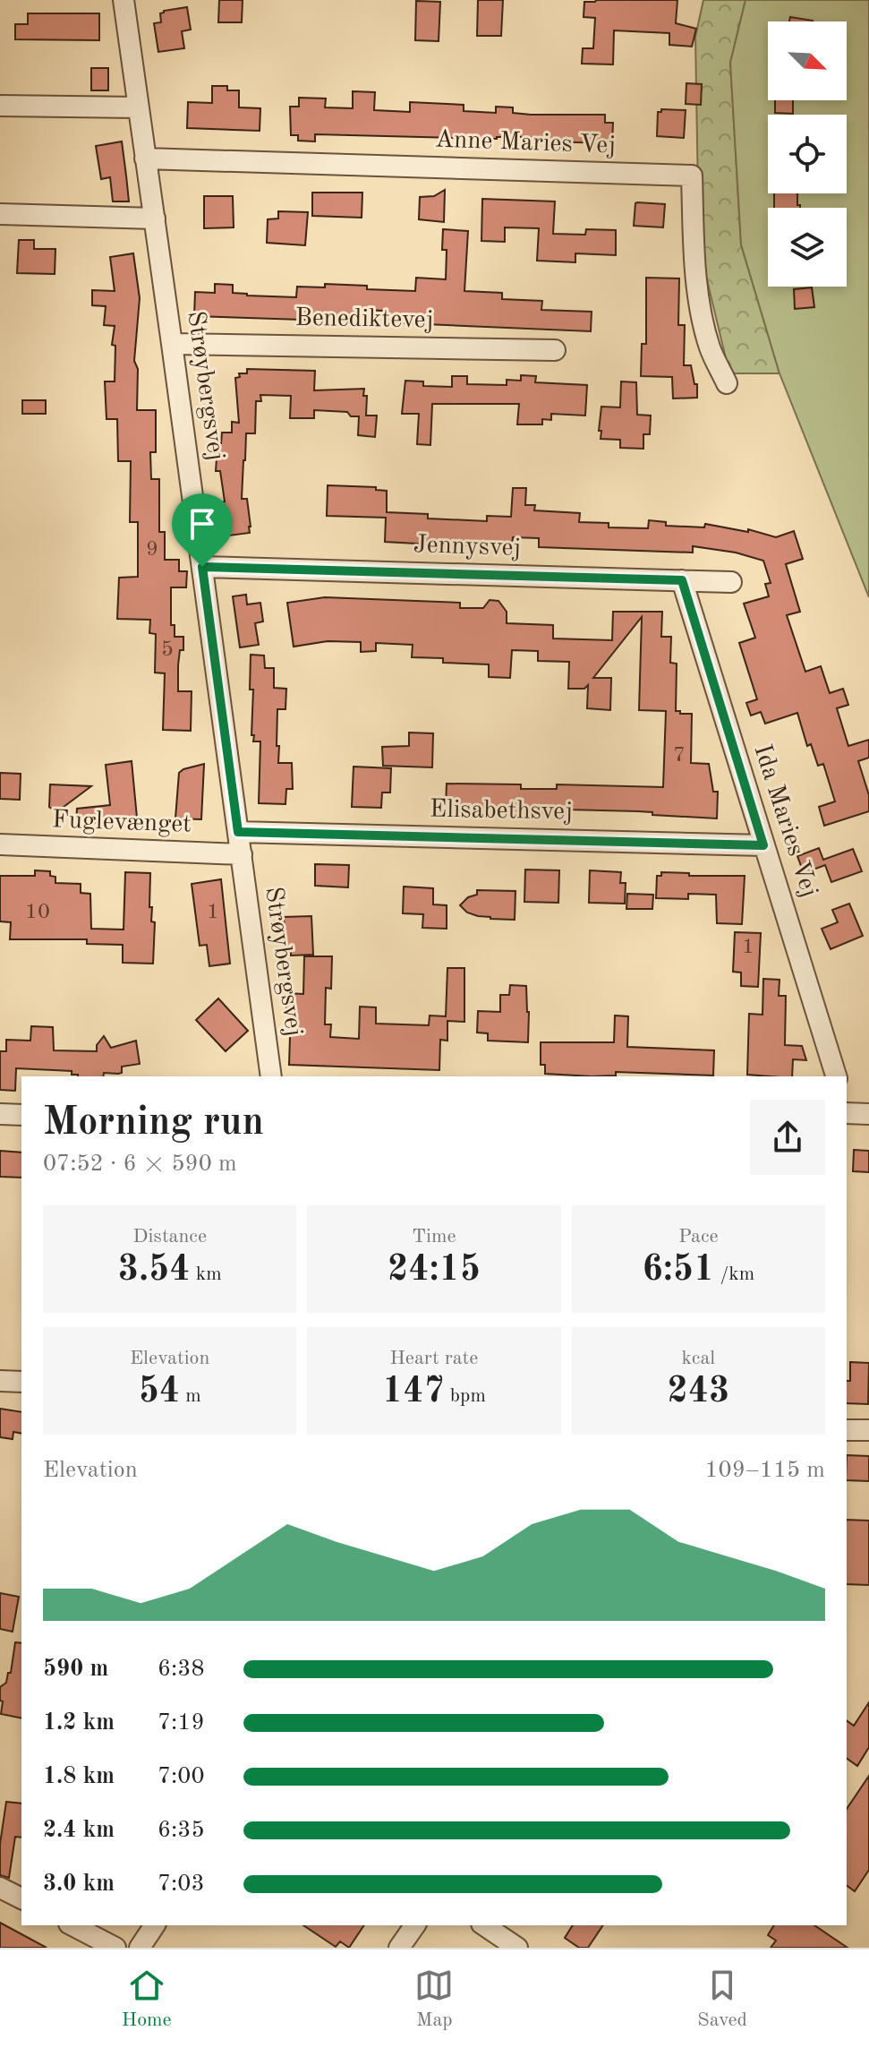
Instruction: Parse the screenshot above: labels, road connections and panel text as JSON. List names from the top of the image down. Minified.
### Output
{"streets":{"street":["Anne Maries Vej","Benediktevej","Strøybergsvej","Jennysvej","Elisabethsvej","Ida Maries Vej","Fuglevænget"]},"crossings":[["Anne Maries Vej","Strøybergsvej"],["Benediktevej","Strøybergsvej"],["Strøybergsvej","Jennysvej"],["Strøybergsvej","Elisabethsvej"],["Strøybergsvej","Fuglevænget"],["Jennysvej","Ida Maries Vej"],["Elisabethsvej","Ida Maries Vej"]],"house_numbers":["9","5","7","10","1","1"],"north":"bottom right","page":{"heading":["Morning run","07:52 · 6 × 590 m"],"stats":[["Distance","3.54 km"],["Time","24:15"],["Pace","6:51 /km"],["Elevation","54 m"],["Heart rate","147 bpm"],["kcal","243"]],"chart":["Elevation","109–115 m"],"list":[{"name":"590 m","note":"6:38"},{"name":"1.2 km","note":"7:19"},{"name":"1.8 km","note":"7:00"},{"name":"2.4 km","note":"6:35"},{"name":"3.0 km","note":"7:03"}],"tabs":["Home","Map","Saved"]}}
